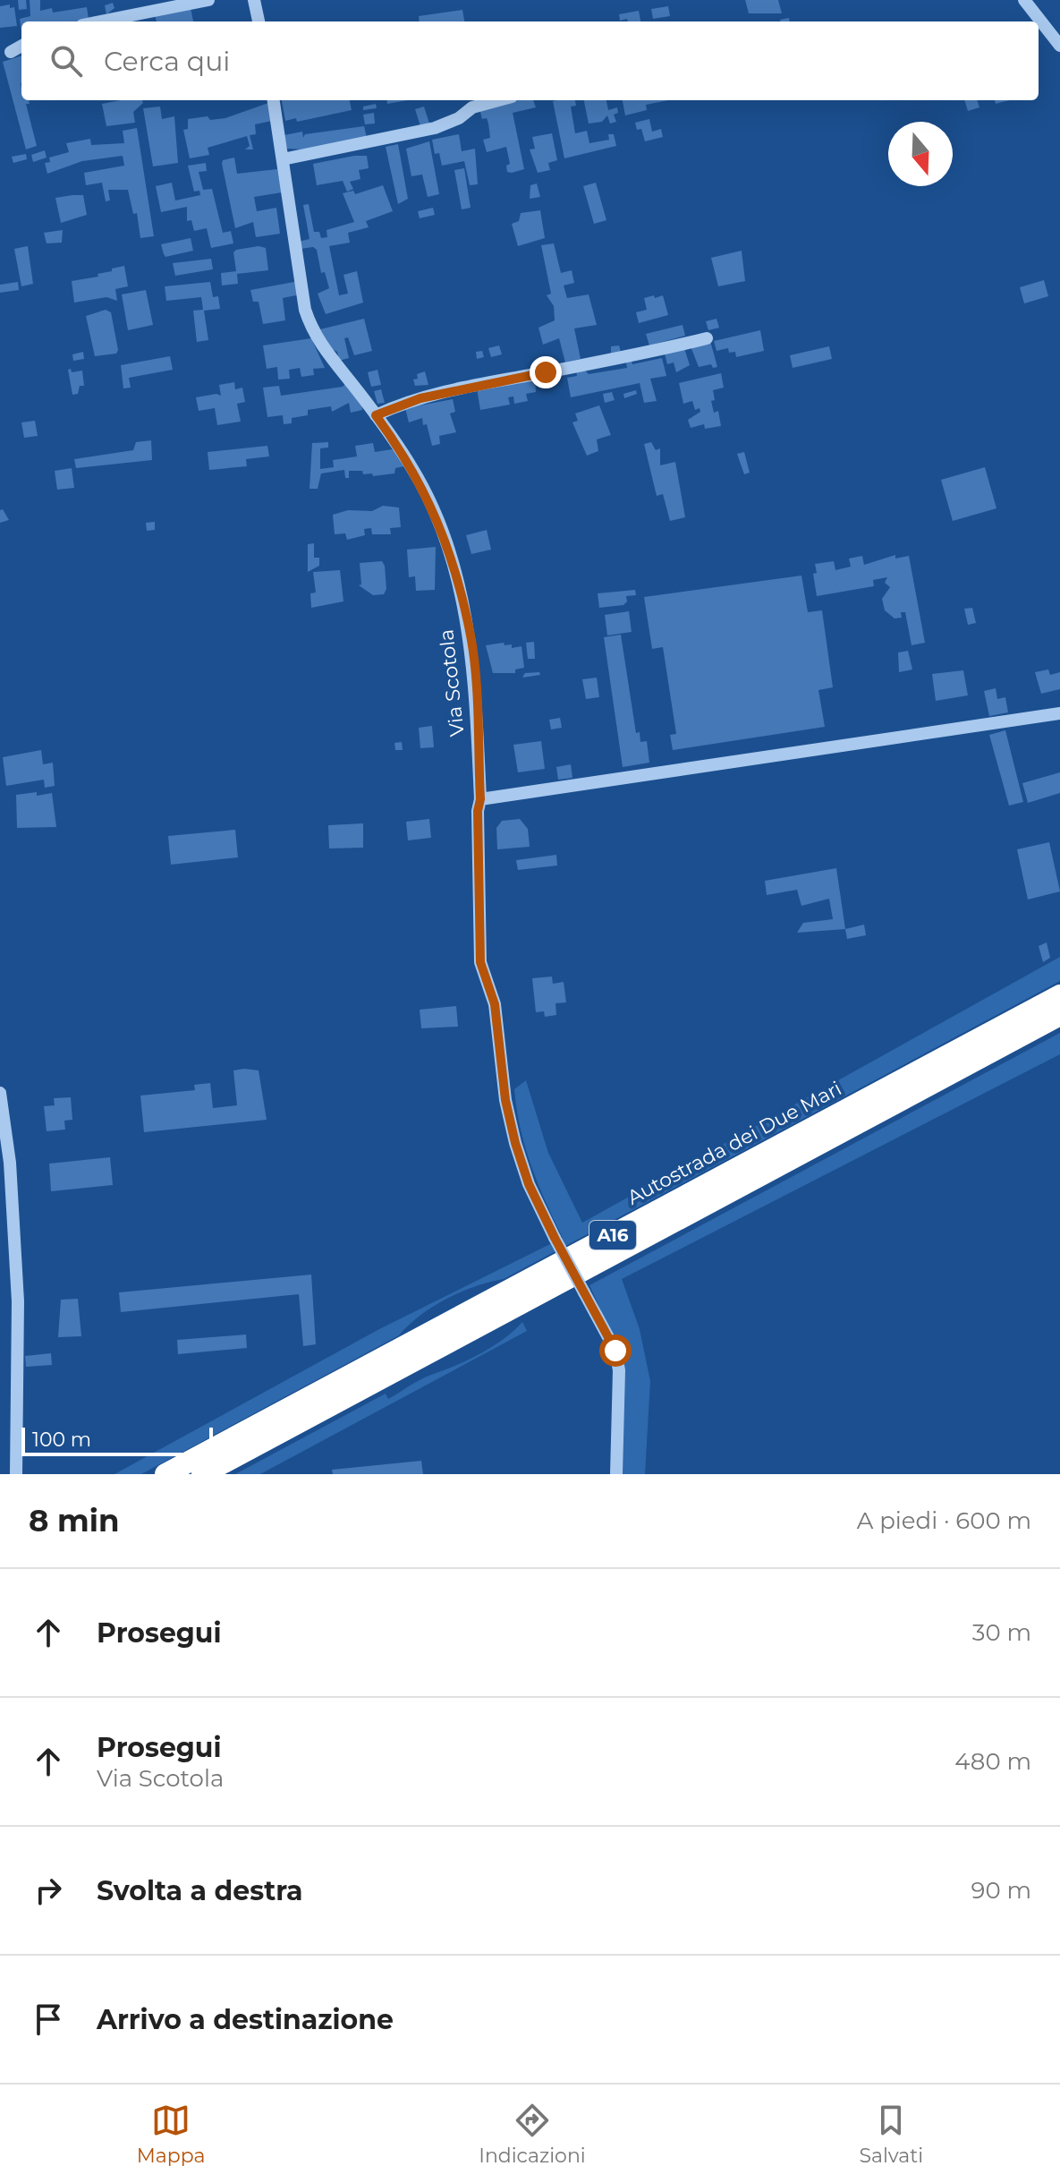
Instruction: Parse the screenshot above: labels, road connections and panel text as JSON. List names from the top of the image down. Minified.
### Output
{"streets":{"highway":["Autostrada dei Due Mari","A16"],"street":["Via Scotola"]},"scale_bar":"100 m","north":"bottom","page":{"search":"Cerca qui","scale":"100 m","heading":["8 min","A piedi · 600 m"],"list":[["Prosegui","30 m"],["Prosegui","Via Scotola","480 m"],["Svolta a destra","90 m"],"Arrivo a destinazione"],"nav":["Mappa","Indicazioni","Salvati"]}}
